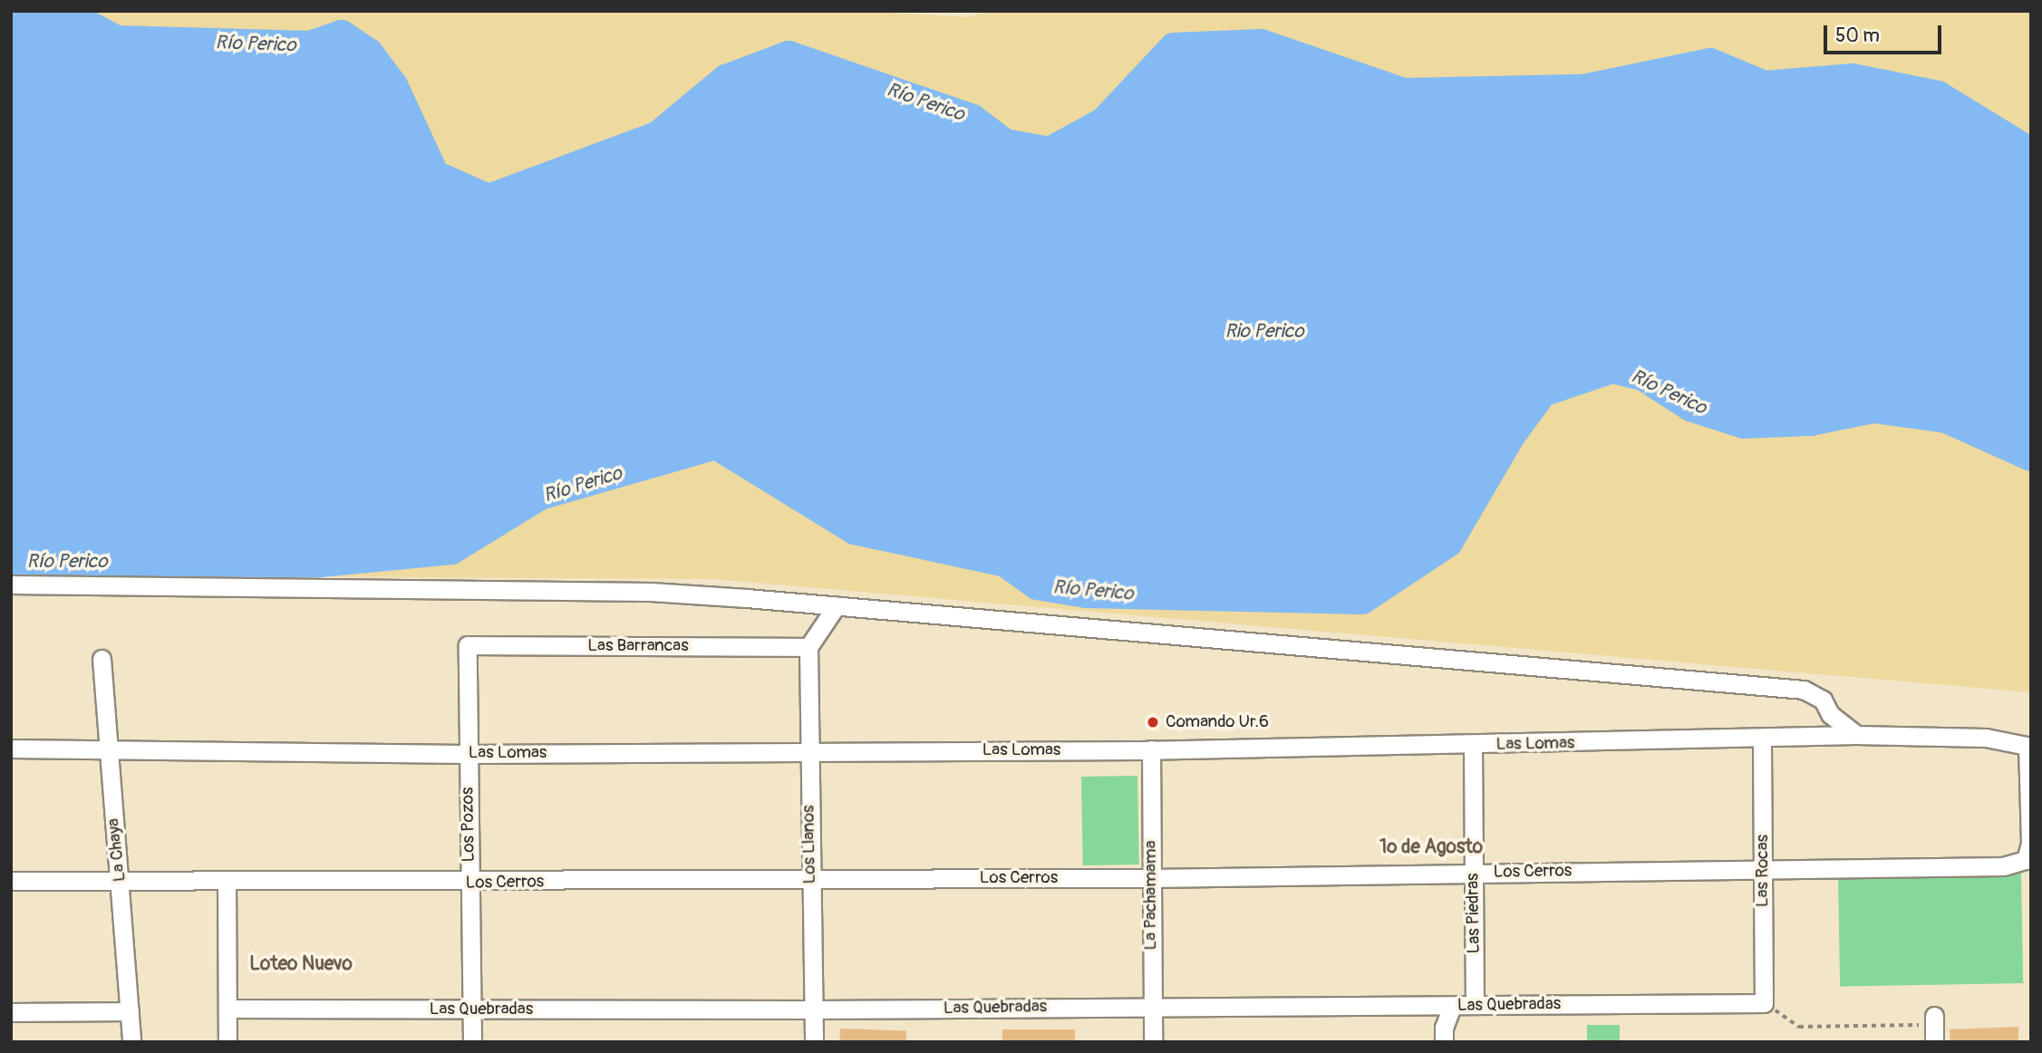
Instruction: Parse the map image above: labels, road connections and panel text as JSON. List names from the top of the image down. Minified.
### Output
{"streets":{"street":["Las Barrancas","Las Lomas","Los Pozos","Los Llanos","La Chaya","Las Rocas","Los Cerros","La Pachamama","Las Piedras","Las Quebradas"]},"crossings":[["Las Barrancas","Los Pozos"],["Las Barrancas","Los Llanos"],["Las Lomas","Los Pozos"],["Las Lomas","Los Llanos"],["Las Lomas","La Chaya"],["Las Lomas","Las Rocas"],["Las Lomas","Los Cerros"],["Las Lomas","La Pachamama"],["Las Lomas","Las Piedras"],["Los Pozos","Los Cerros"],["Los Pozos","Las Quebradas"],["Los Llanos","Los Cerros"],["Los Llanos","Las Quebradas"],["La Chaya","Los Cerros"],["Las Rocas","Los Cerros"],["Las Rocas","Las Quebradas"],["Los Cerros","La Pachamama"],["Los Cerros","Las Piedras"],["La Pachamama","Las Quebradas"],["Las Piedras","Las Quebradas"]],"districts":["1º de Agosto","Loteo Nuevo"],"water":["Río Perico","Rio Perico"],"places":["Comando Ur.6"],"scale_bar":"50 m"}
